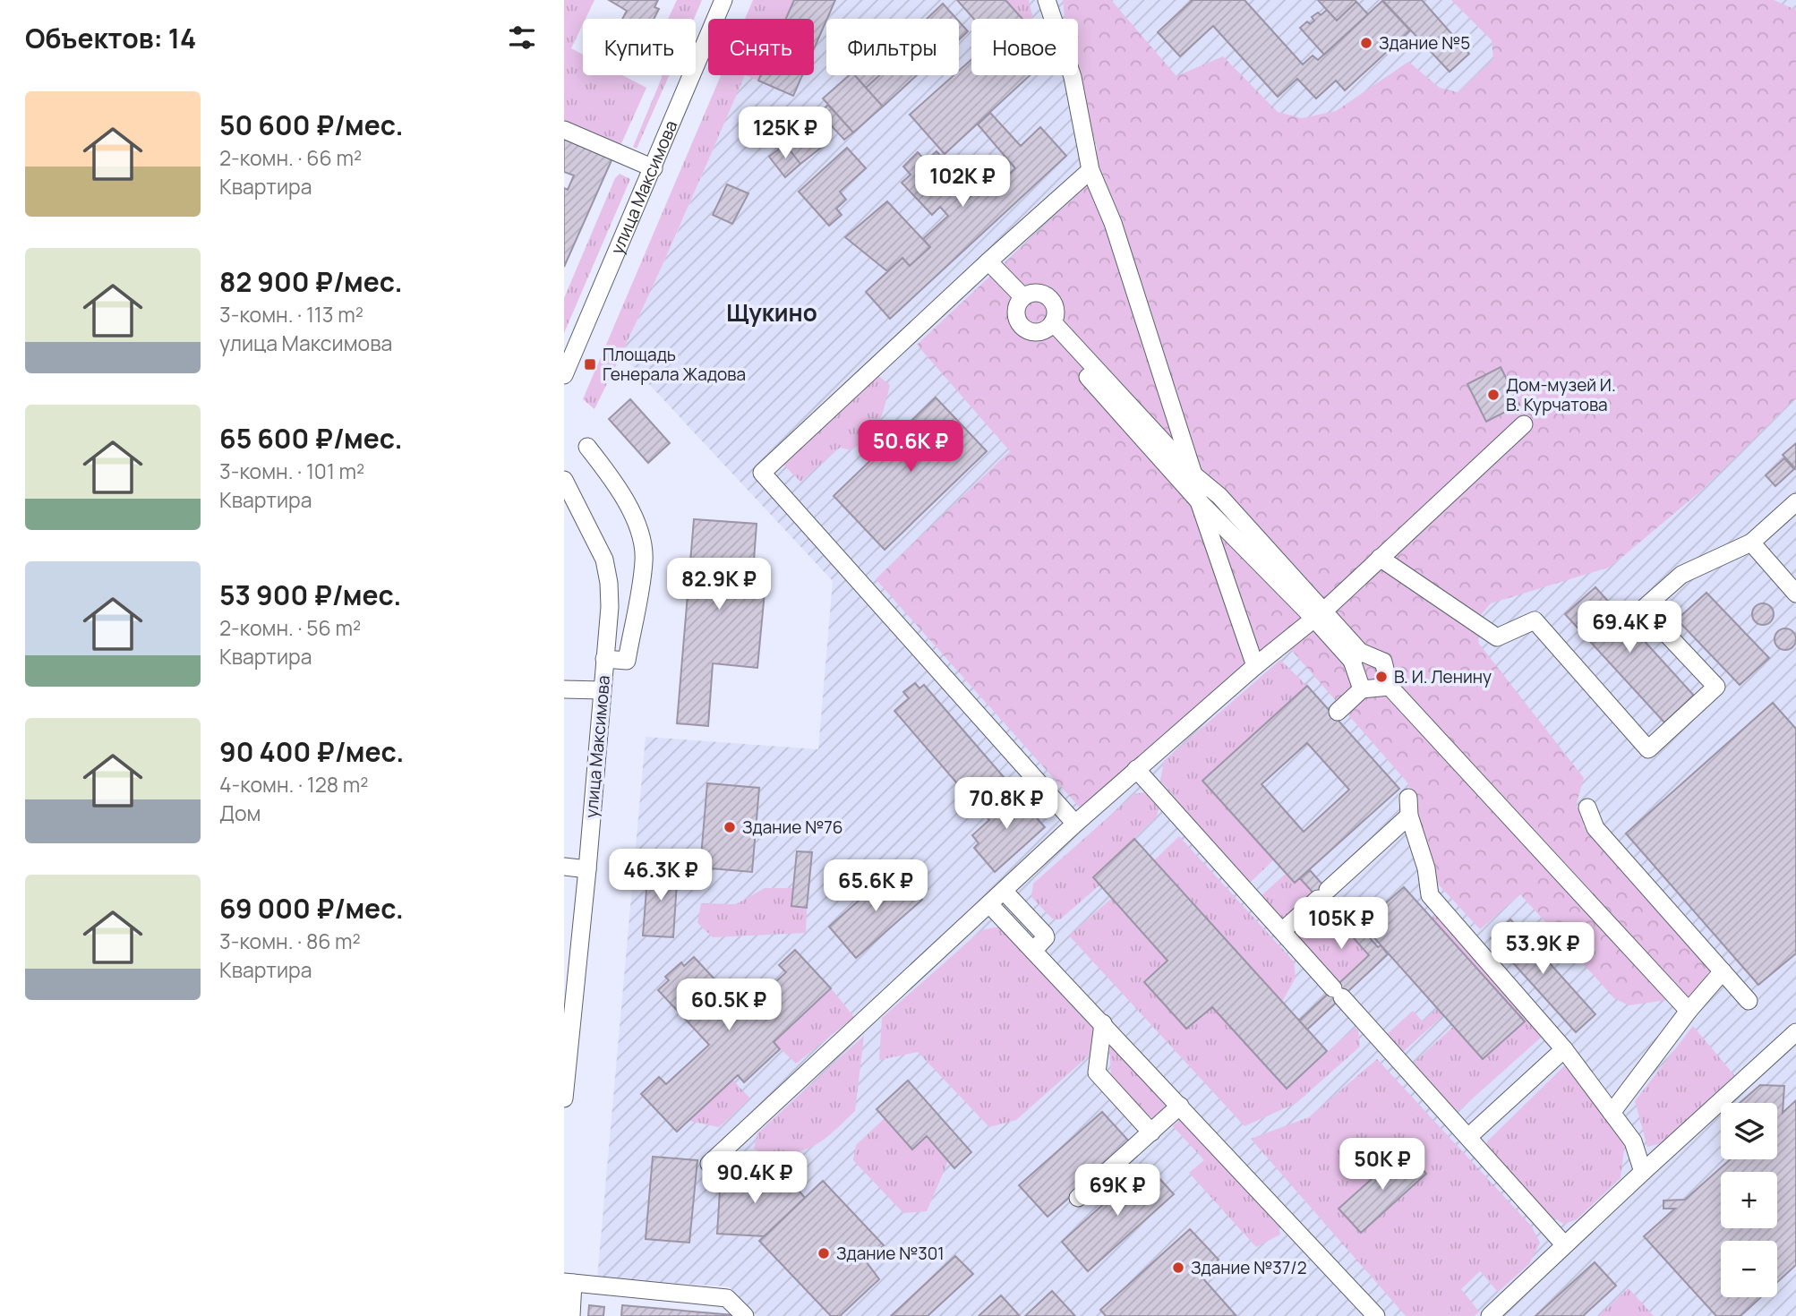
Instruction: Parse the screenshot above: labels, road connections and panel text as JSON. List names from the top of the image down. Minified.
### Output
{"streets":{"street":["улица Максимова"]},"districts":["Щукино"],"places":{"other":["Здание №5","Дом-музей И. В. Курчатова","В. И. Ленину","Здание №76","Здание №301","Здание №37/2"],"transit":["Площадь Генерала Жадова"]},"page":{"heading":"Объектов: 14","chip":["Купить","Снять","Фильтры","Новое"],"list":[{"name":"50 600 ₽/мес.","note":"2-комн. · 66 m² · Квартира"},{"name":"82 900 ₽/мес.","note":"3-комн. · 113 m² · улица Максимова"},{"name":"65 600 ₽/мес.","note":"3-комн. · 101 m² · Квартира"},{"name":"53 900 ₽/мес.","note":"2-комн. · 56 m² · Квартира"},{"name":"90 400 ₽/мес.","note":"4-комн. · 128 m² · Дом"},{"name":"69 000 ₽/мес.","note":"3-комн. · 86 m² · Квартира"}],"price":["125K ₽","102K ₽","50.6K ₽","82.9K ₽","69.4K ₽","70.8K ₽","46.3K ₽","65.6K ₽","105K ₽","53.9K ₽","60.5K ₽","50K ₽","90.4K ₽","69K ₽"],"map_buttons":["+","−"]}}
